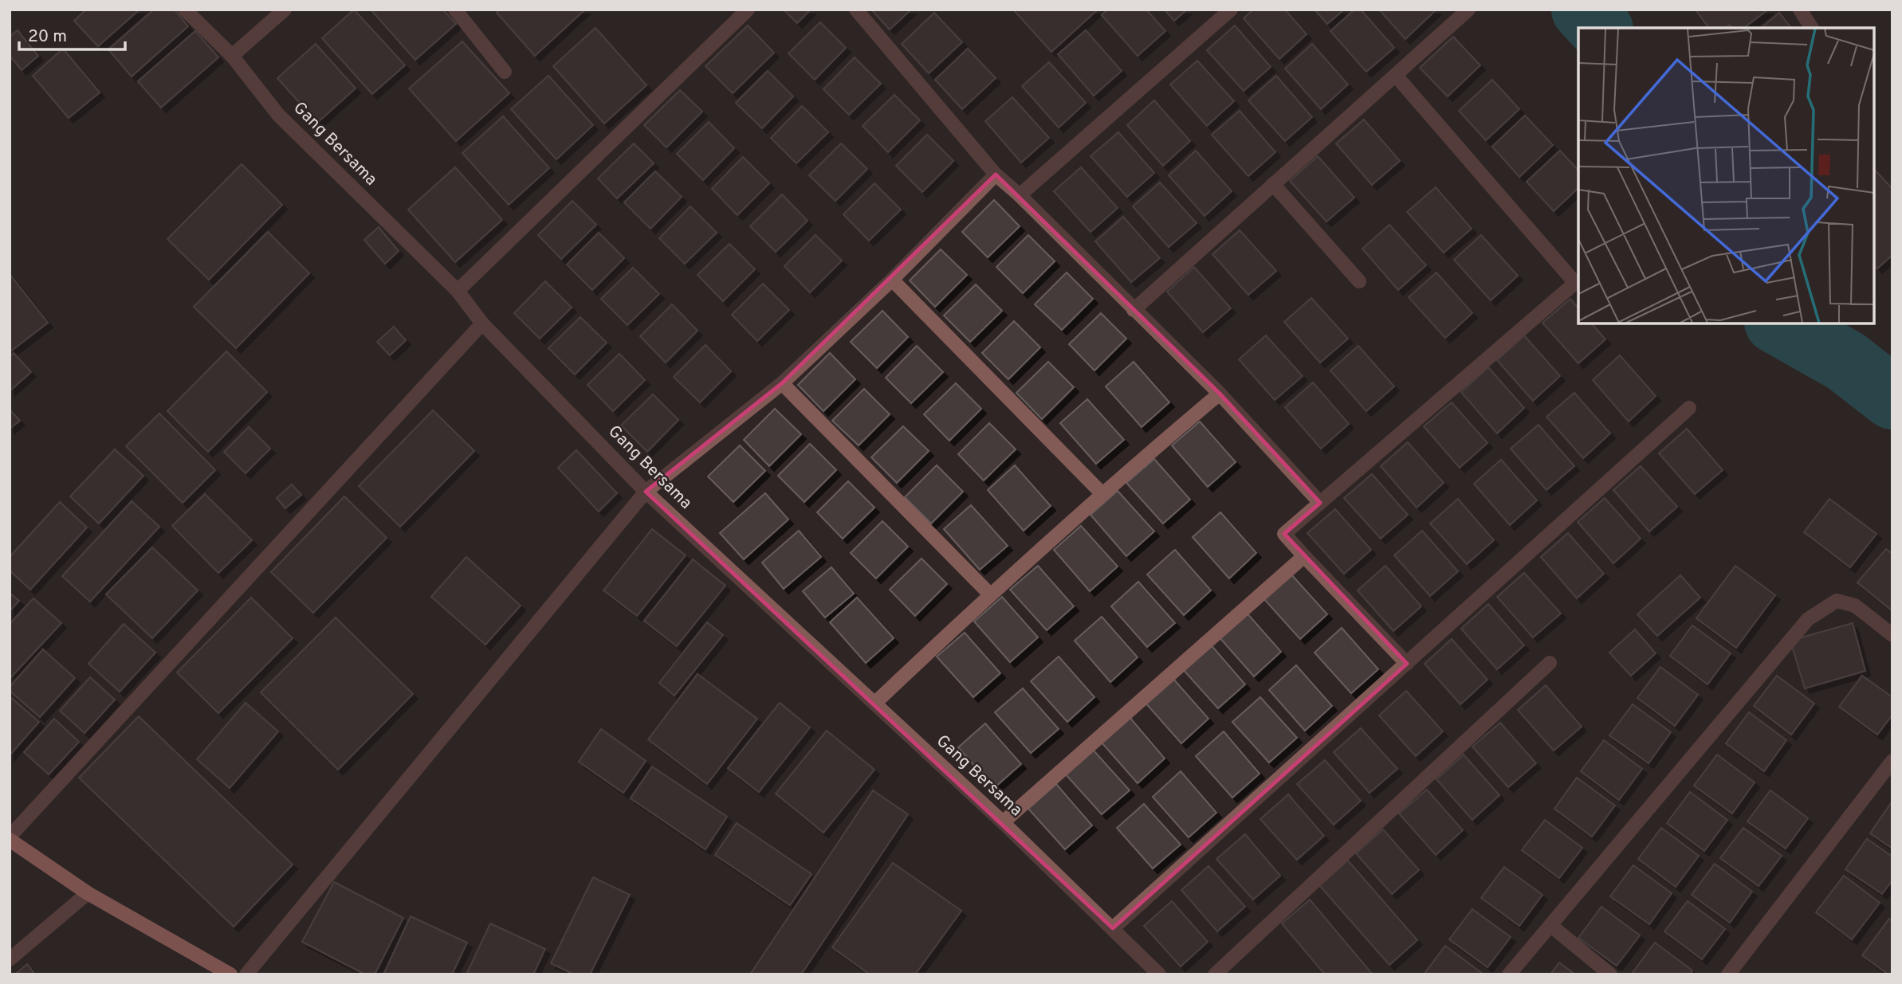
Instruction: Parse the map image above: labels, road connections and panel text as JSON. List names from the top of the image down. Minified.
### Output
{"streets":{"street":["Gang Bersama"]},"scale_bar":"20 m"}
